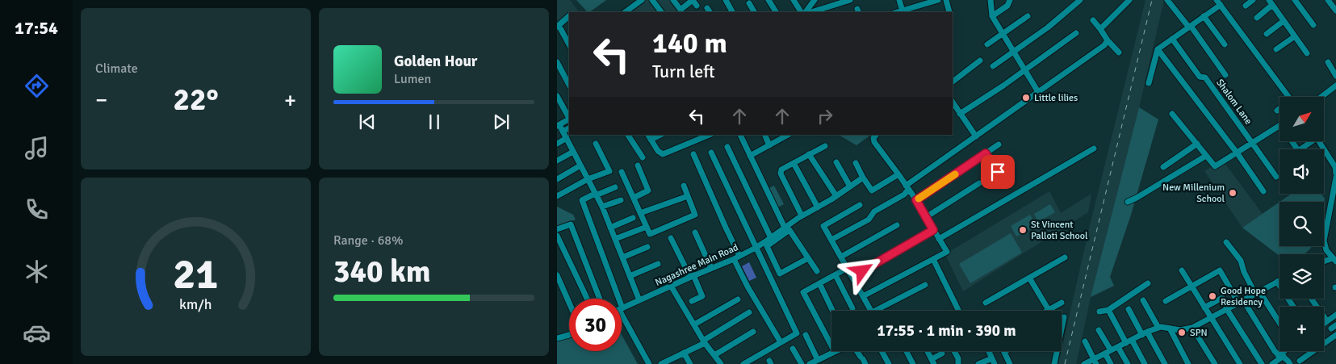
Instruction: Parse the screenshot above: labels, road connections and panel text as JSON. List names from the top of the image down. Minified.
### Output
{"streets":{"street":["Shalom Lane","Nagashree Main Road"]},"places":["Little lilies","New Millenium School","St Vincent Palloti School","Good Hope Residency","SPN"],"north":"top right","page":{"tabs":"17:54","tile":["Climate",["Range · 68%","340 km"]],"turn":["140 m","Turn left"],"song":["Golden Hour","Lumen"],"heat":["−","22°","+"],"map_buttons":"+","limit":"30","trip":"17:55 · 1 min · 390 m","gauge":["21","km/h"]}}
